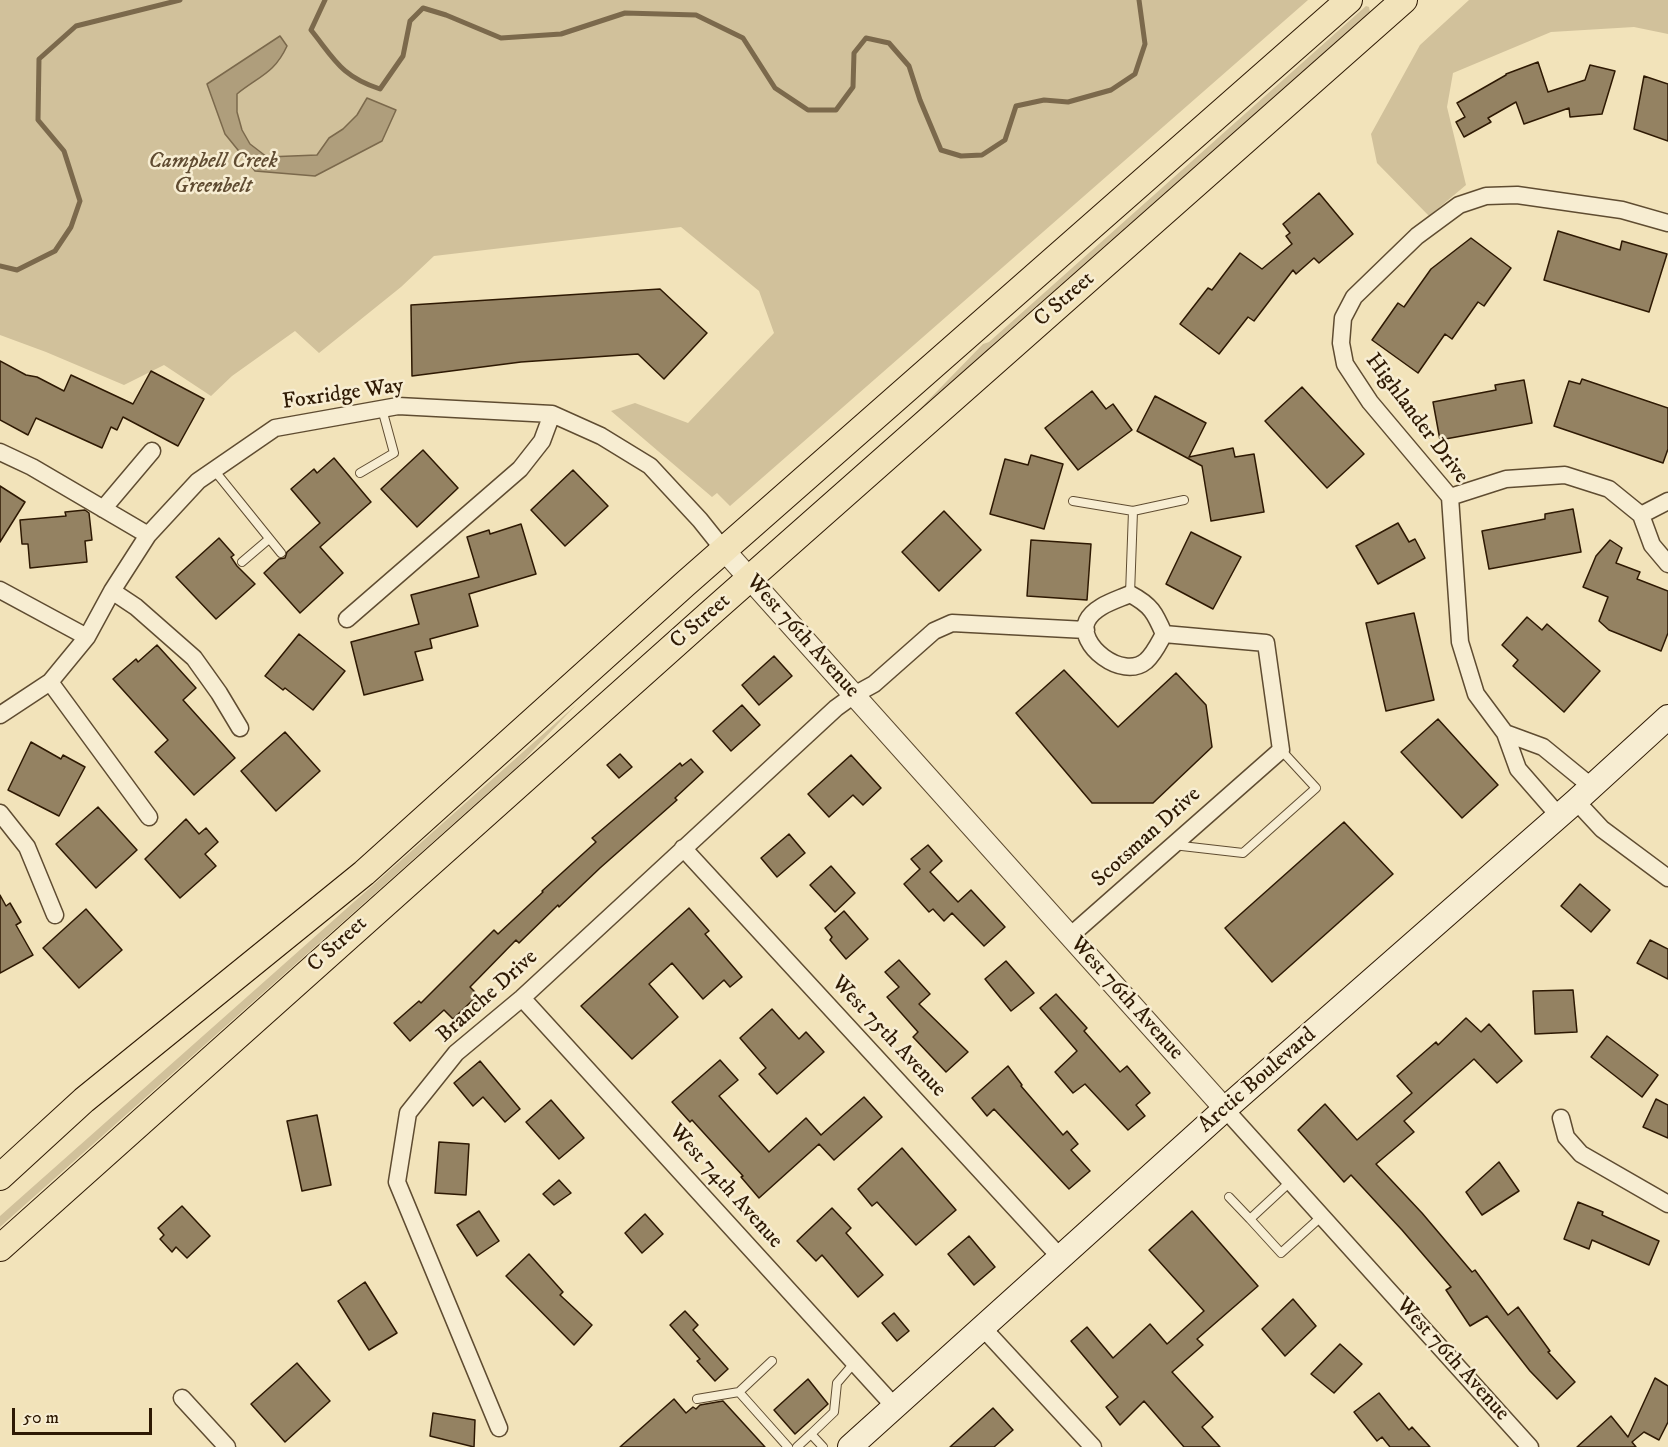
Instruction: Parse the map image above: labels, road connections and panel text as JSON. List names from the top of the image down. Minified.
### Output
{"streets":{"main road":["C Street","Arctic Boulevard"],"street":["Foxridge Way","Highlander Drive","West 76th Avenue","Scotsman Drive","Branche Drive","West 75th Avenue","West 74th Avenue"]},"crossings":[["C Street","Foxridge Way"],["C Street","West 76th Avenue"],["Foxridge Way","West 76th Avenue"],["Highlander Drive","Arctic Boulevard"],["West 76th Avenue","Scotsman Drive"],["West 76th Avenue","Branche Drive"],["West 76th Avenue","Arctic Boulevard"],["Branche Drive","West 75th Avenue"],["Branche Drive","West 74th Avenue"],["West 75th Avenue","Arctic Boulevard"],["Arctic Boulevard","West 74th Avenue"]],"parks":["Campbell Creek Greenbelt"],"scale_bar":"50 m"}
